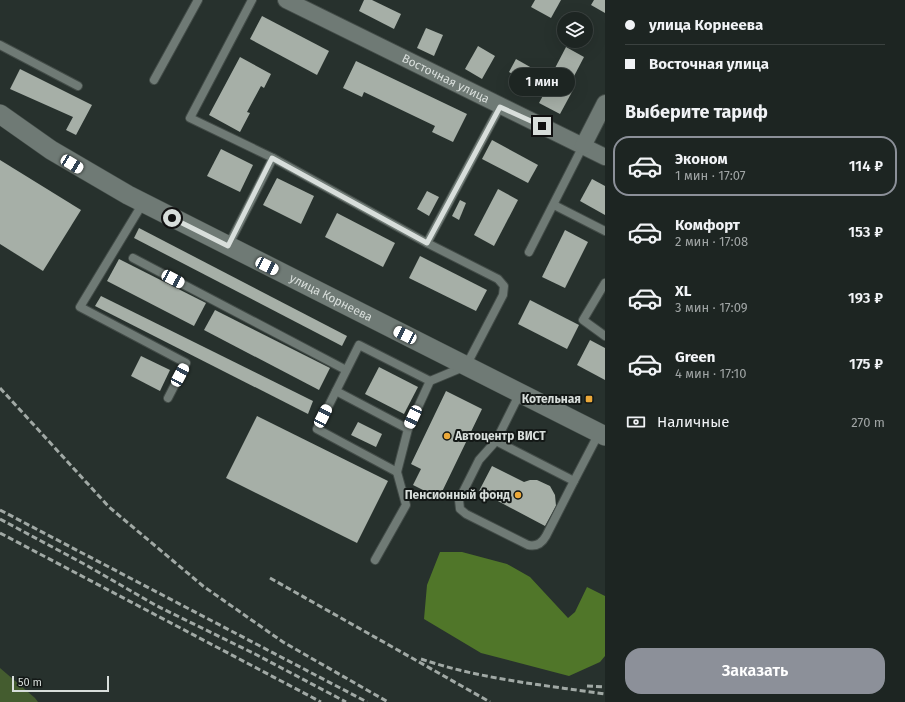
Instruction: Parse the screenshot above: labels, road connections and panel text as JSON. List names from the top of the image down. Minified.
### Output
{"streets":{"street":["Восточная улица","улица Корнеева"]},"places":{"transit":["Котельная"],"other":["Автоцентр ВИСТ","Пенсионный фонд"]},"scale_bar":"50 m","page":{"banner":["улица Корнеева","Восточная улица"],"bubble":"1 мин","heading":"Выберите тариф","list":[{"name":"Эконом","note":"1 мин · 17:07","value":"114 ₽"},{"name":"Комфорт","note":"2 мин · 17:08","value":"153 ₽"},{"name":"XL","note":"3 мин · 17:09","value":"193 ₽"},{"name":"Green","note":"4 мин · 17:10","value":"175 ₽"}],"pay":["Наличные","270 m"],"buttons":"Заказать","scale":"50 m"}}
